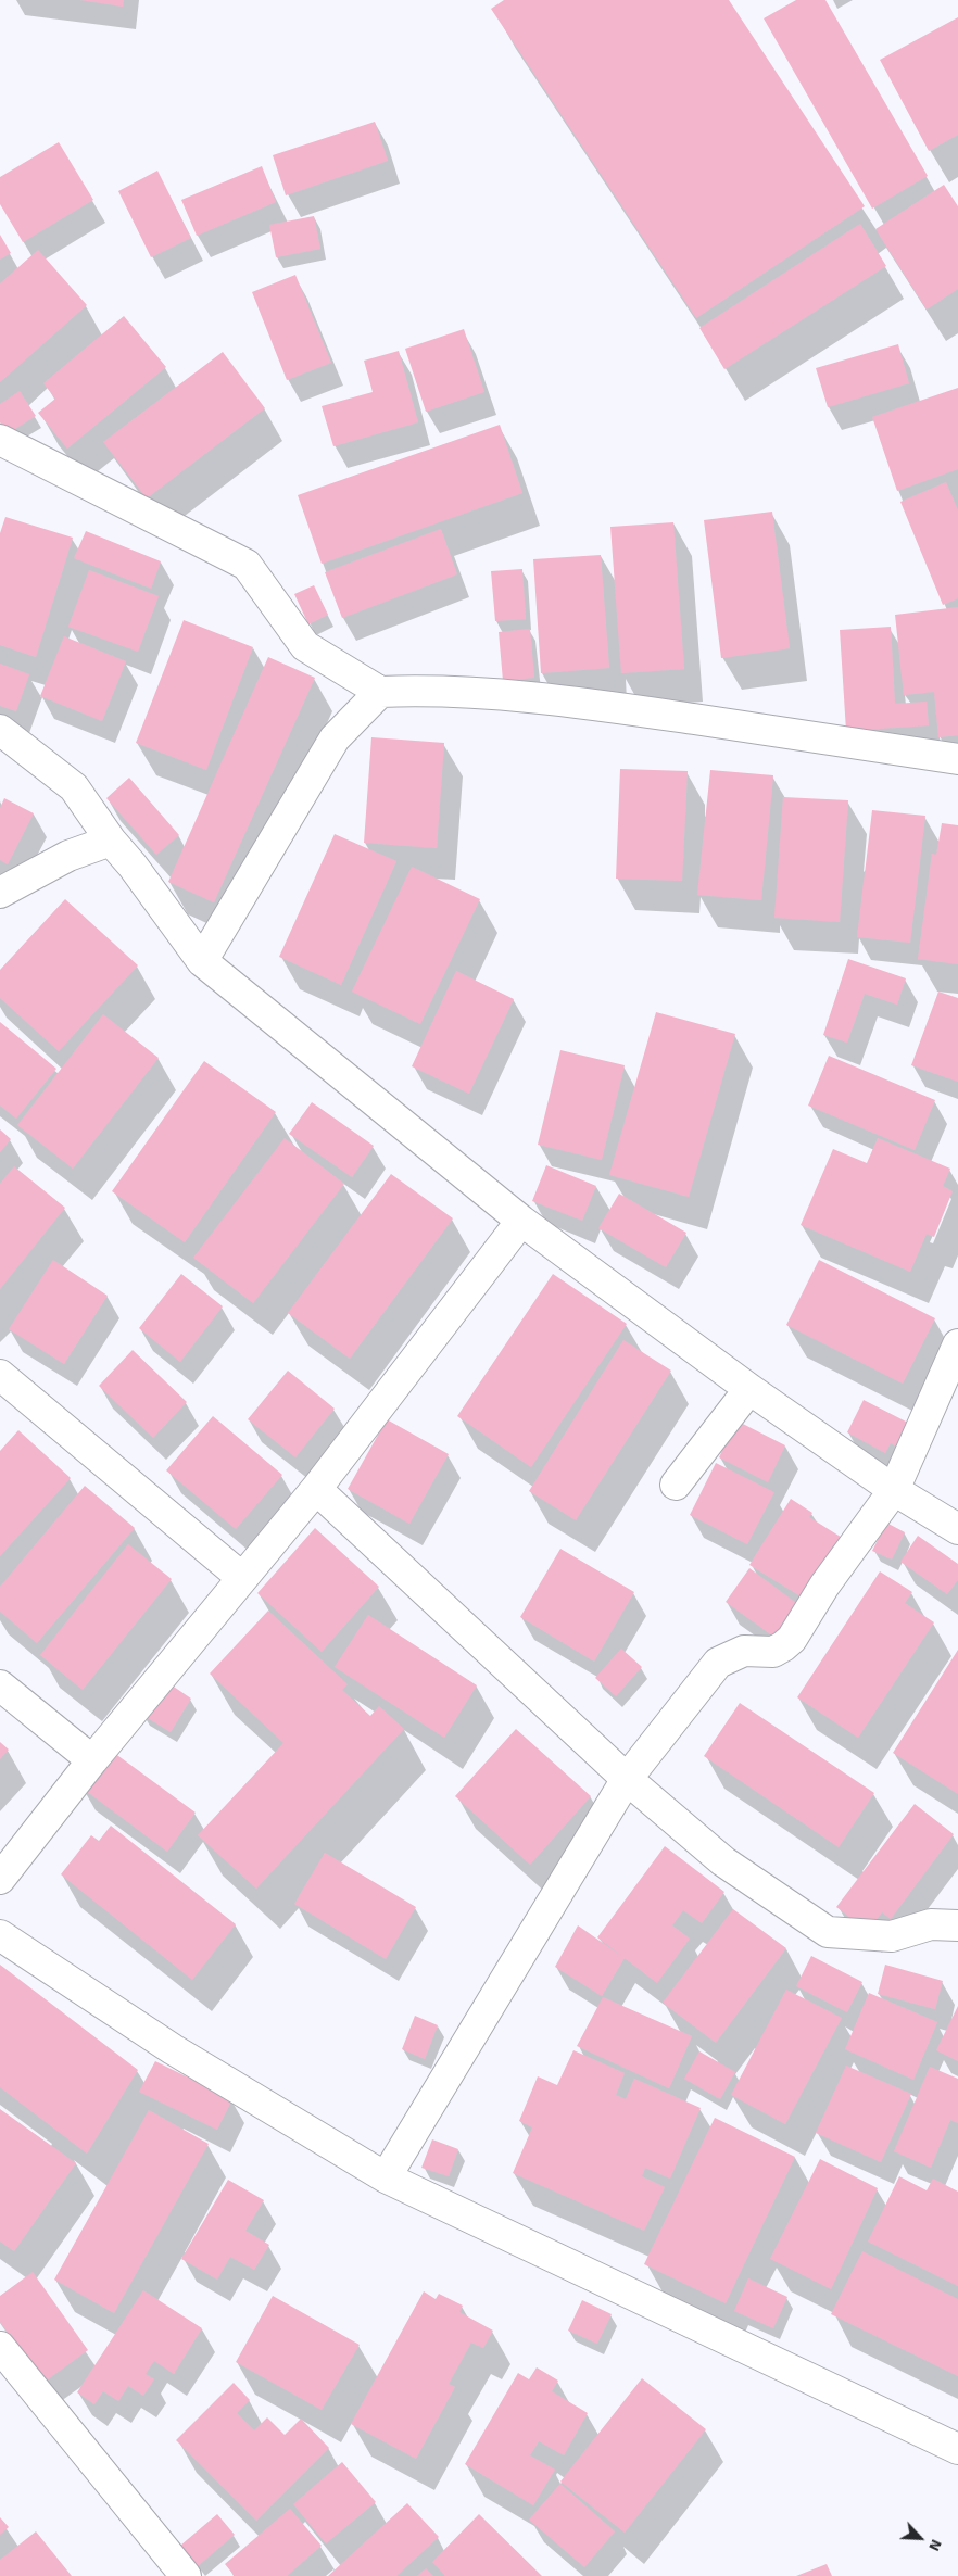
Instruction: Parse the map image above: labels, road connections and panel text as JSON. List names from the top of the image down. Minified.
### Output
{"north":"bottom right"}
